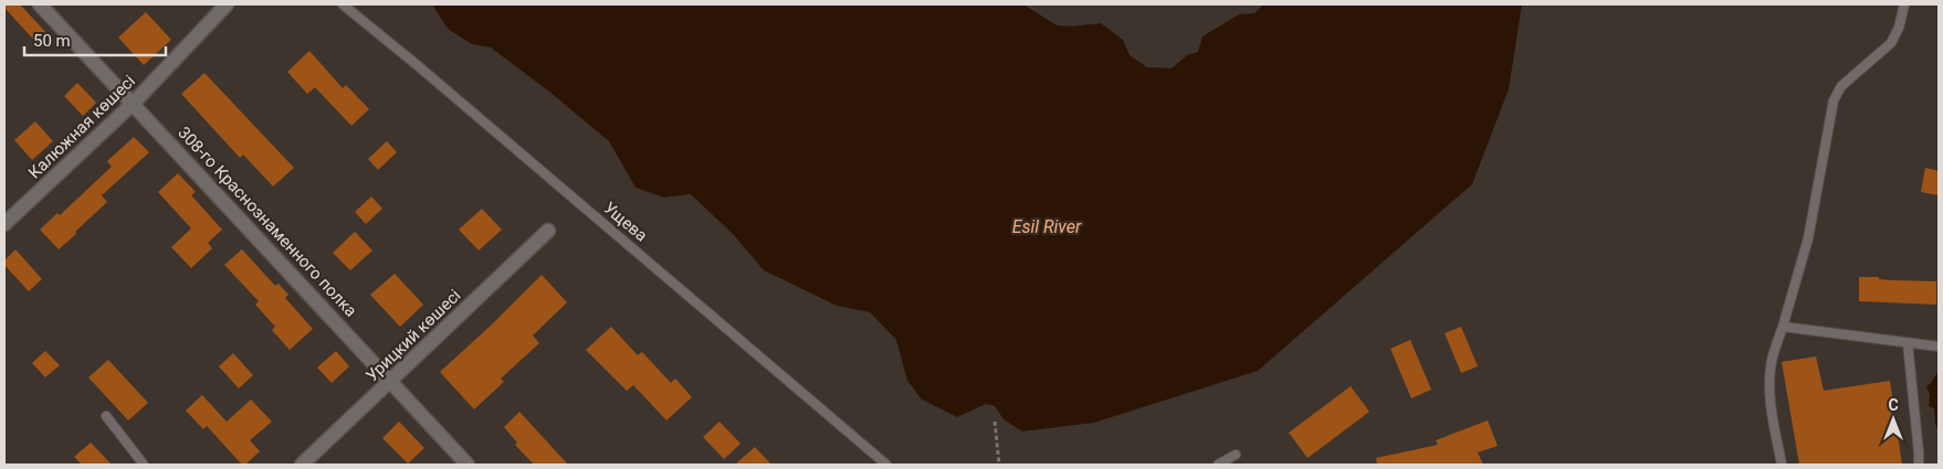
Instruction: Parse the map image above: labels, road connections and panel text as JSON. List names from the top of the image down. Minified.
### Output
{"streets":{"street":["Калюжная көшесі","308-го Краснознаменного полка","Урицкий көшесі"],"lane":["Ущева"]},"crossings":[["Калюжная көшесі","308-го Краснознаменного полка"],["308-го Краснознаменного полка","Урицкий көшесі"]],"water":["Esil River"],"scale_bar":"50 m","north":"top"}
